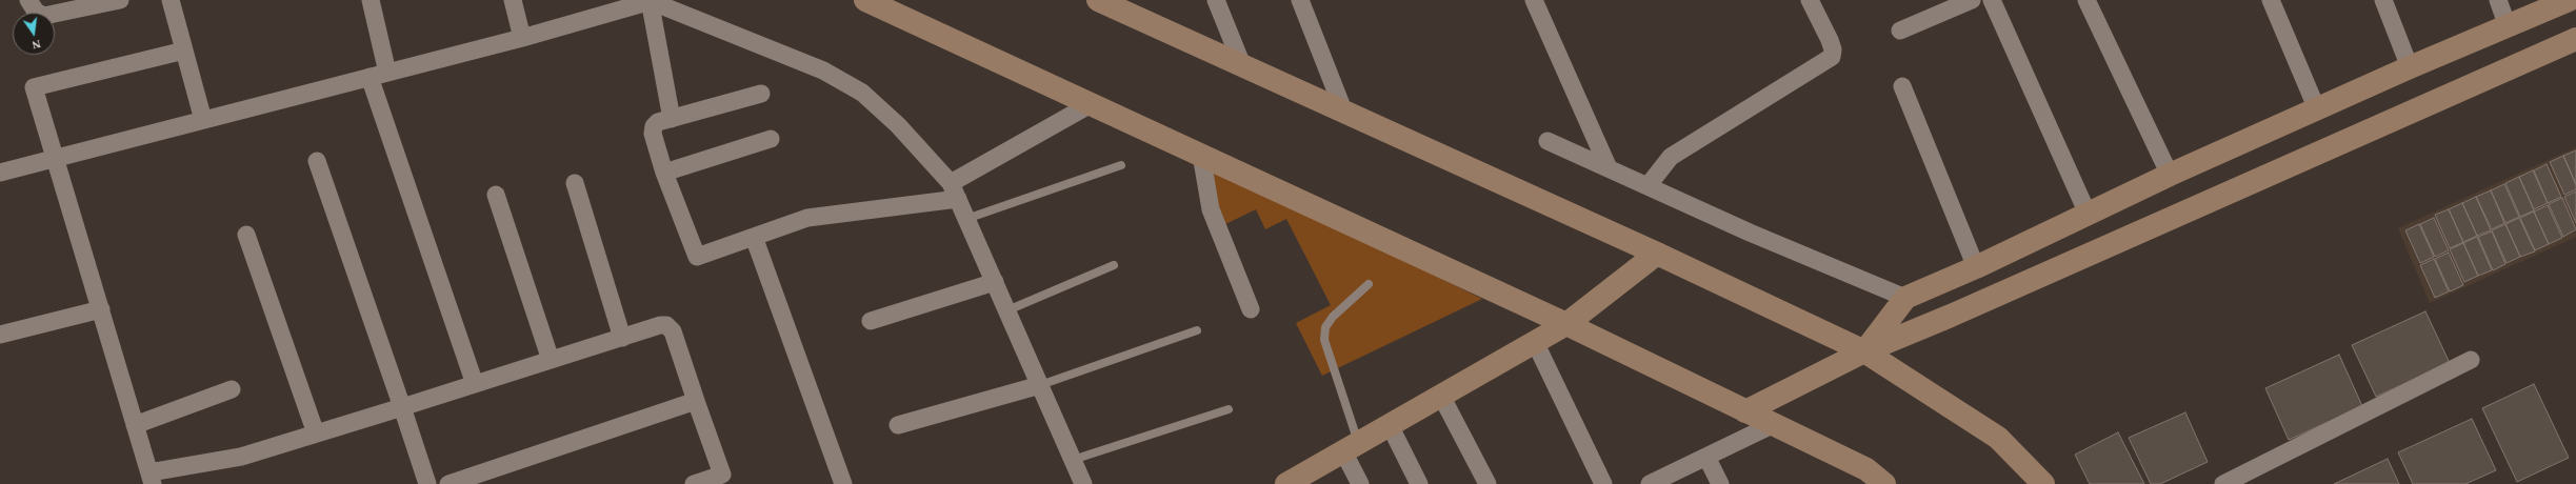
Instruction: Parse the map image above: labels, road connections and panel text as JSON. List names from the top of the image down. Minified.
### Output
{"north":"bottom"}
